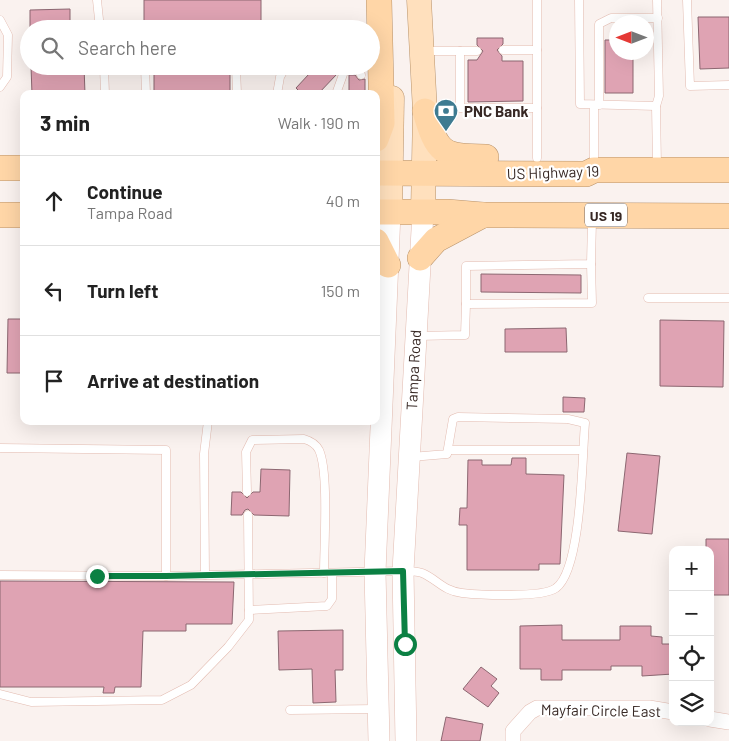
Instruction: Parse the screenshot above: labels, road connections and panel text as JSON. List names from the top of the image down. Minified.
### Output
{"streets":{"highway":["US Highway 19","US 19"],"main road":["Tampa Road"],"street":["Mayfair Circle East"]},"crossings":[["US Highway 19","Tampa Road"],["US 19","Tampa Road"]],"places":{"bank":["PNC Bank"]},"north":"left","page":{"search":"Search here","heading":["3 min","Walk · 190 m"],"list":[["Continue","Tampa Road","40 m"],["Turn left","150 m"],"Arrive at destination"],"map_buttons":["+","−"]}}
